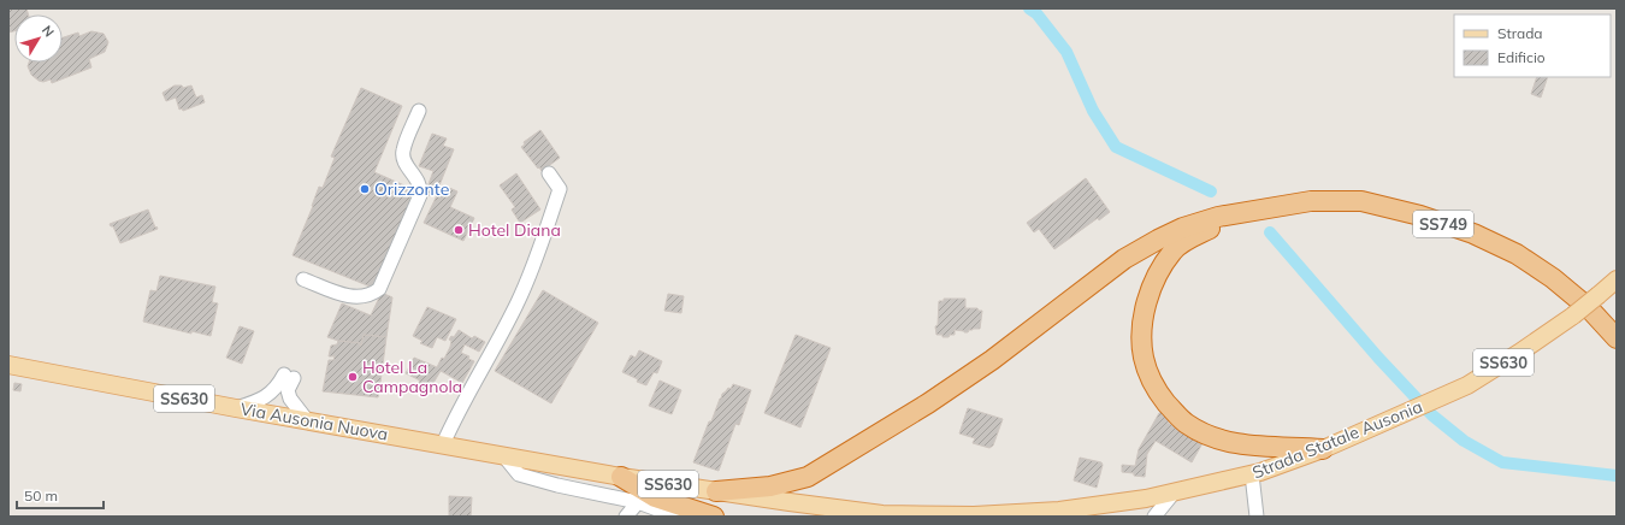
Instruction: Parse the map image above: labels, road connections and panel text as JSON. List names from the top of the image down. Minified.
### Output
{"streets":{"highway":["SS749"],"main road":["SS630","Via Ausonia Nuova","Strada Statale Ausonia"]},"crossings":[["Via Ausonia Nuova","Strada Statale Ausonia"]],"places":["Orizzonte","Hotel Diana","Hotel La Campagnola"],"legend":["Strada","Edificio"],"scale_bar":"50 m","north":"top right"}
